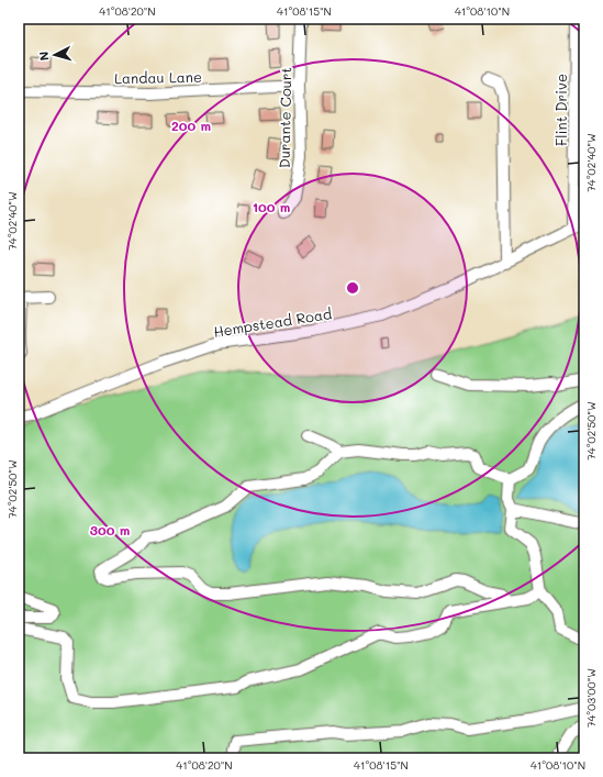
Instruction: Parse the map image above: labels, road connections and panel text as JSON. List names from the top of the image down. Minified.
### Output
{"streets":{"street":["Landau Lane","Flint Drive","Durante Court","Hempstead Road"]},"crossings":[["Landau Lane","Durante Court"],["Flint Drive","Hempstead Road"]],"north":"left","coordinates":["41°08'20\"N","41°08'15\"N","41°08'10\"N","74°02'40\"W","74°02'50\"W","74°03'00\"W"],"rings":["200 m","100 m","300 m"]}
